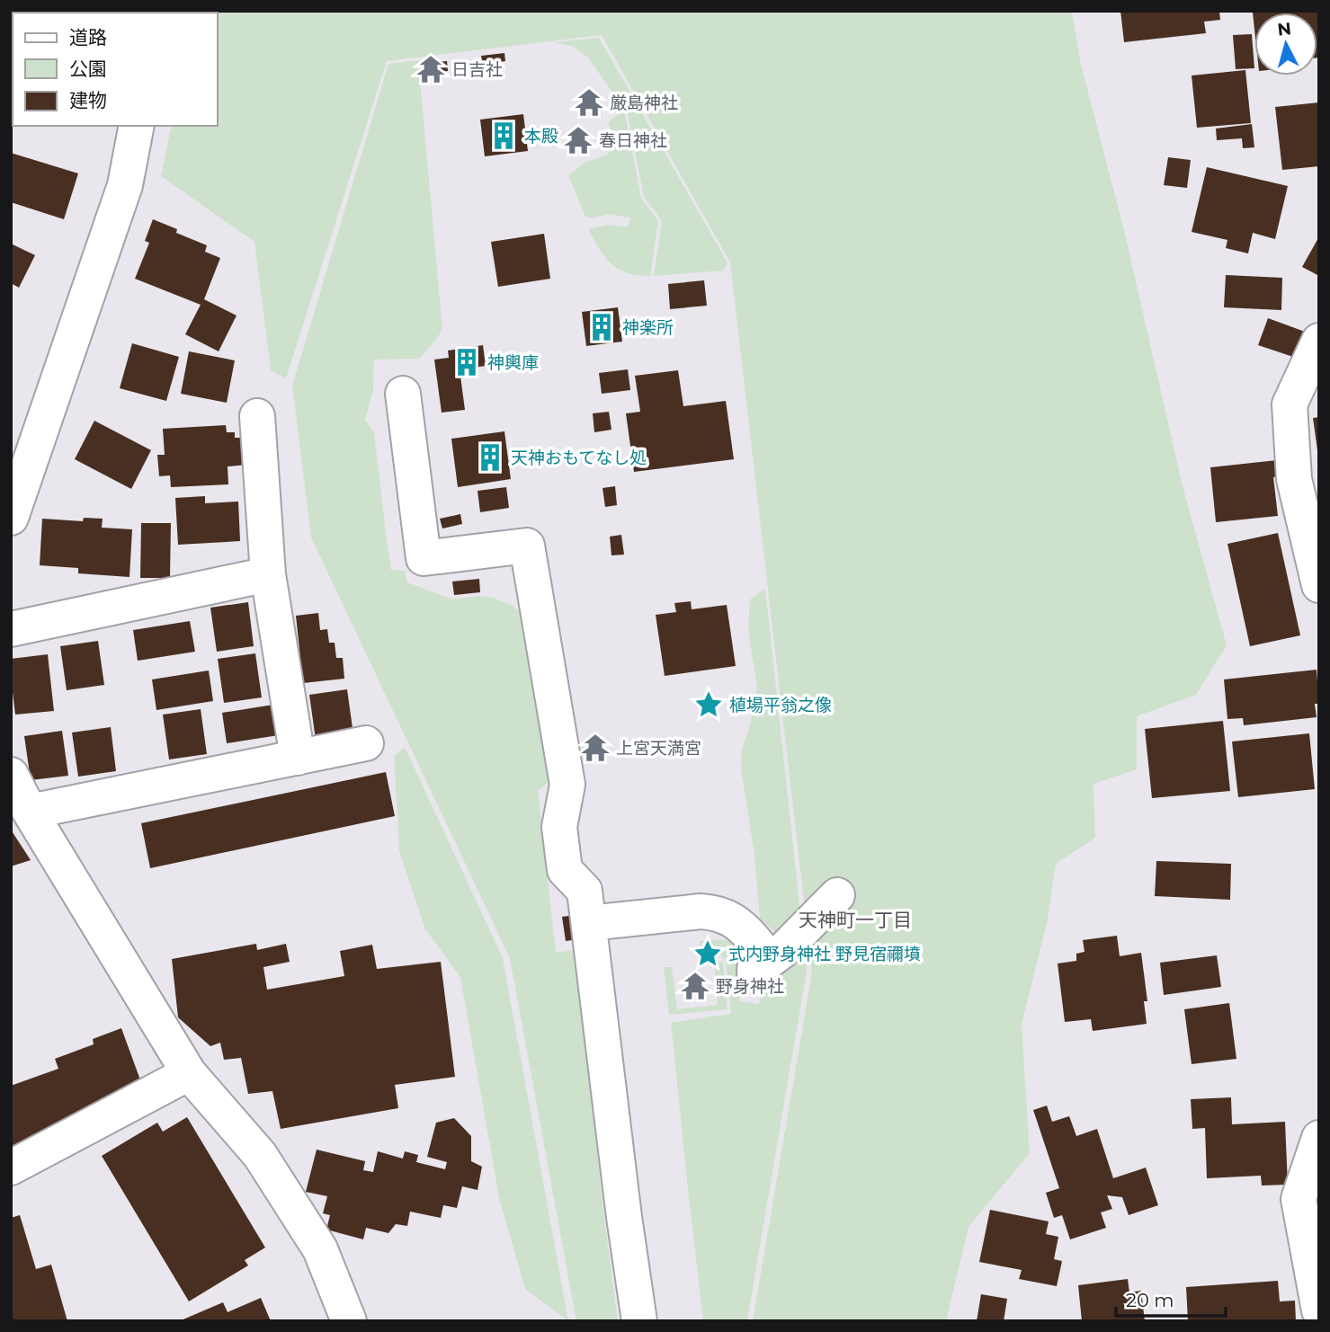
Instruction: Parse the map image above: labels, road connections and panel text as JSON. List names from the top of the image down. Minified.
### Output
{"districts":["天神町一丁目"],"places":{"temple":["日吉社","厳島神社","春日神社","上宮天満宮","野身神社"],"building":["本殿","神楽所","神輿庫","天神おもてなし処"],"place":["植場平翁之像","式内野身神社 野見宿禰墳"]},"legend":["道路","公園","建物"],"scale_bar":"20 m","north":"top"}
